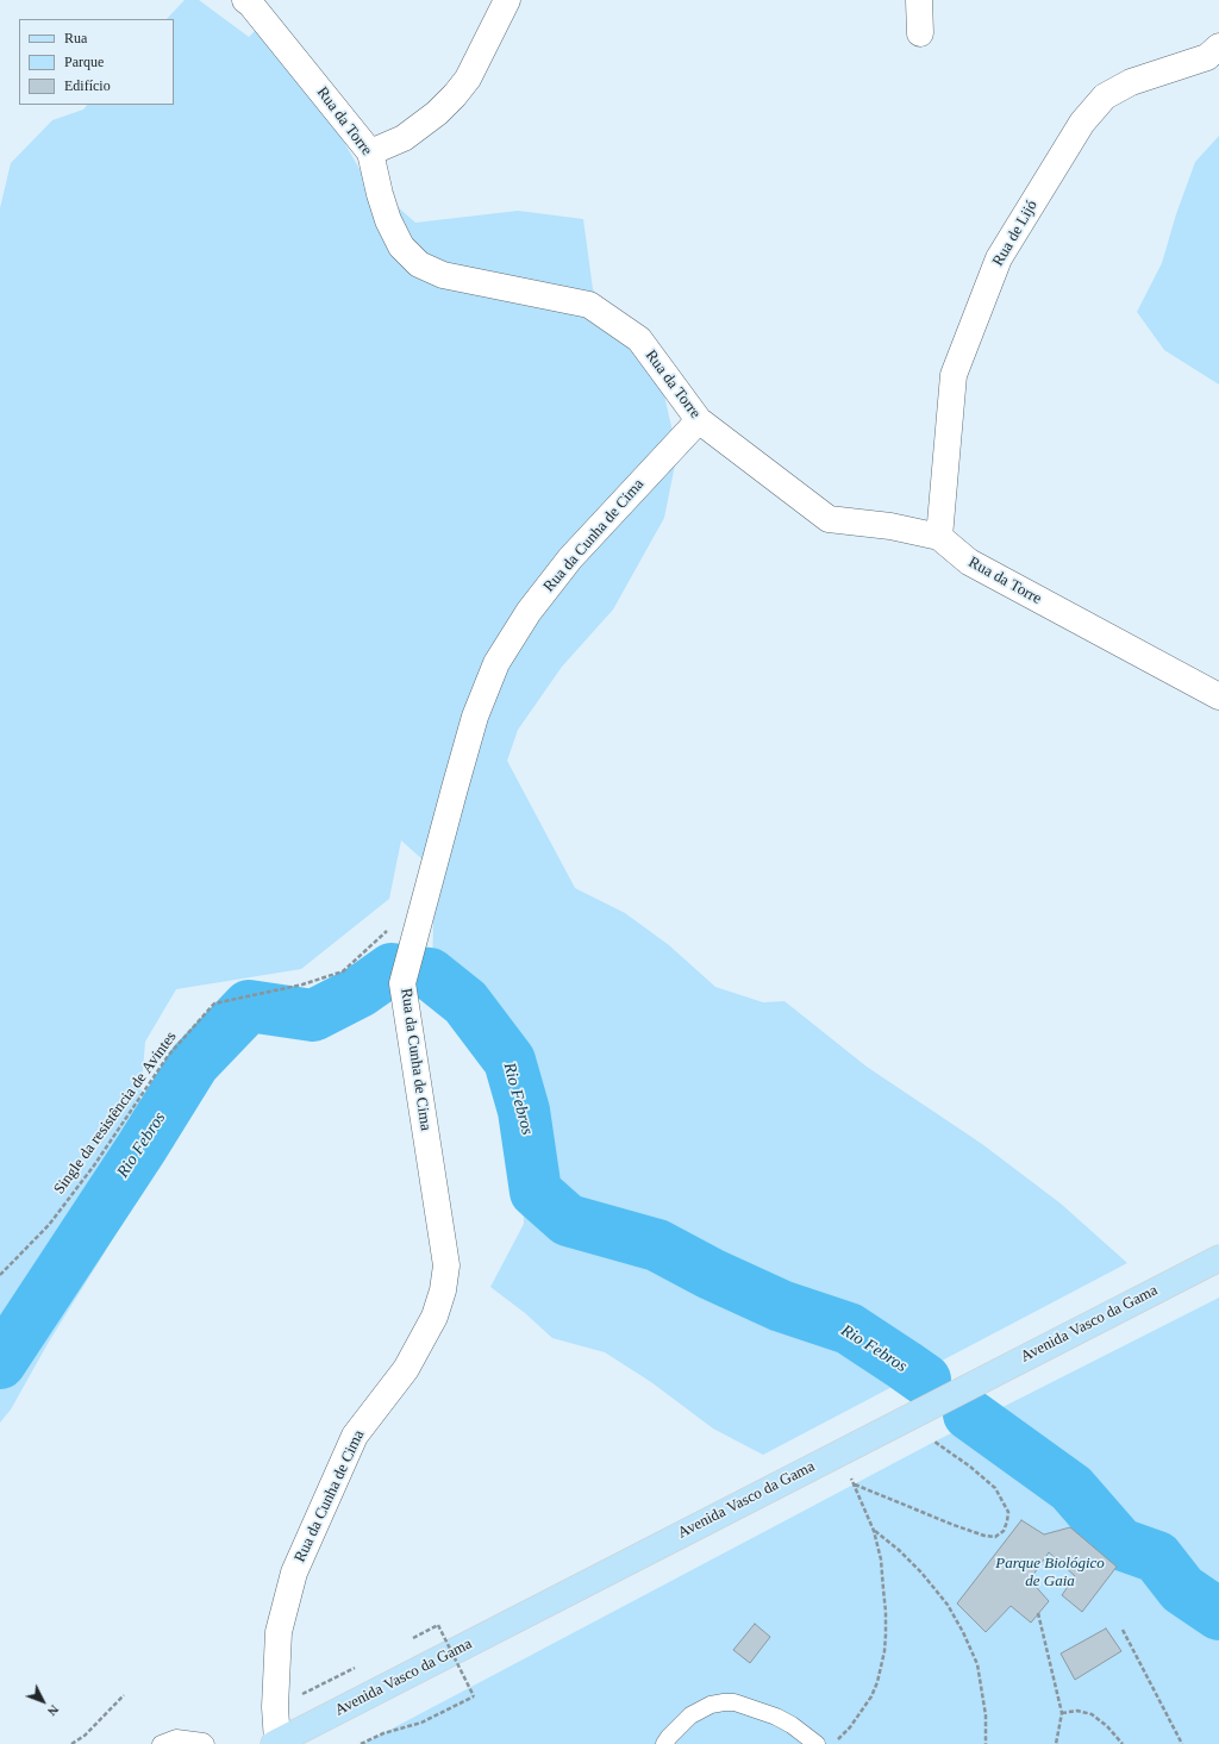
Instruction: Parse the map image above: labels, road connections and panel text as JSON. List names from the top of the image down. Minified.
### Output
{"streets":{"main road":["Avenida Vasco da Gama"],"street":["Rua da Torre","Rua de Lijó","Rua da Cunha de Cima"],"path":["Single da resistência de Avintes"]},"crossings":[["Rua da Torre","Rua de Lijó"],["Rua da Torre","Rua da Cunha de Cima"],["Rua da Cunha de Cima","Single da resistência de Avintes"],["Rua da Cunha de Cima","Avenida Vasco da Gama"]],"water":["Rio Febros"],"parks":["Parque Biológico de Gaia"],"legend":["Rua","Parque","Edifício"],"north":"bottom right"}
